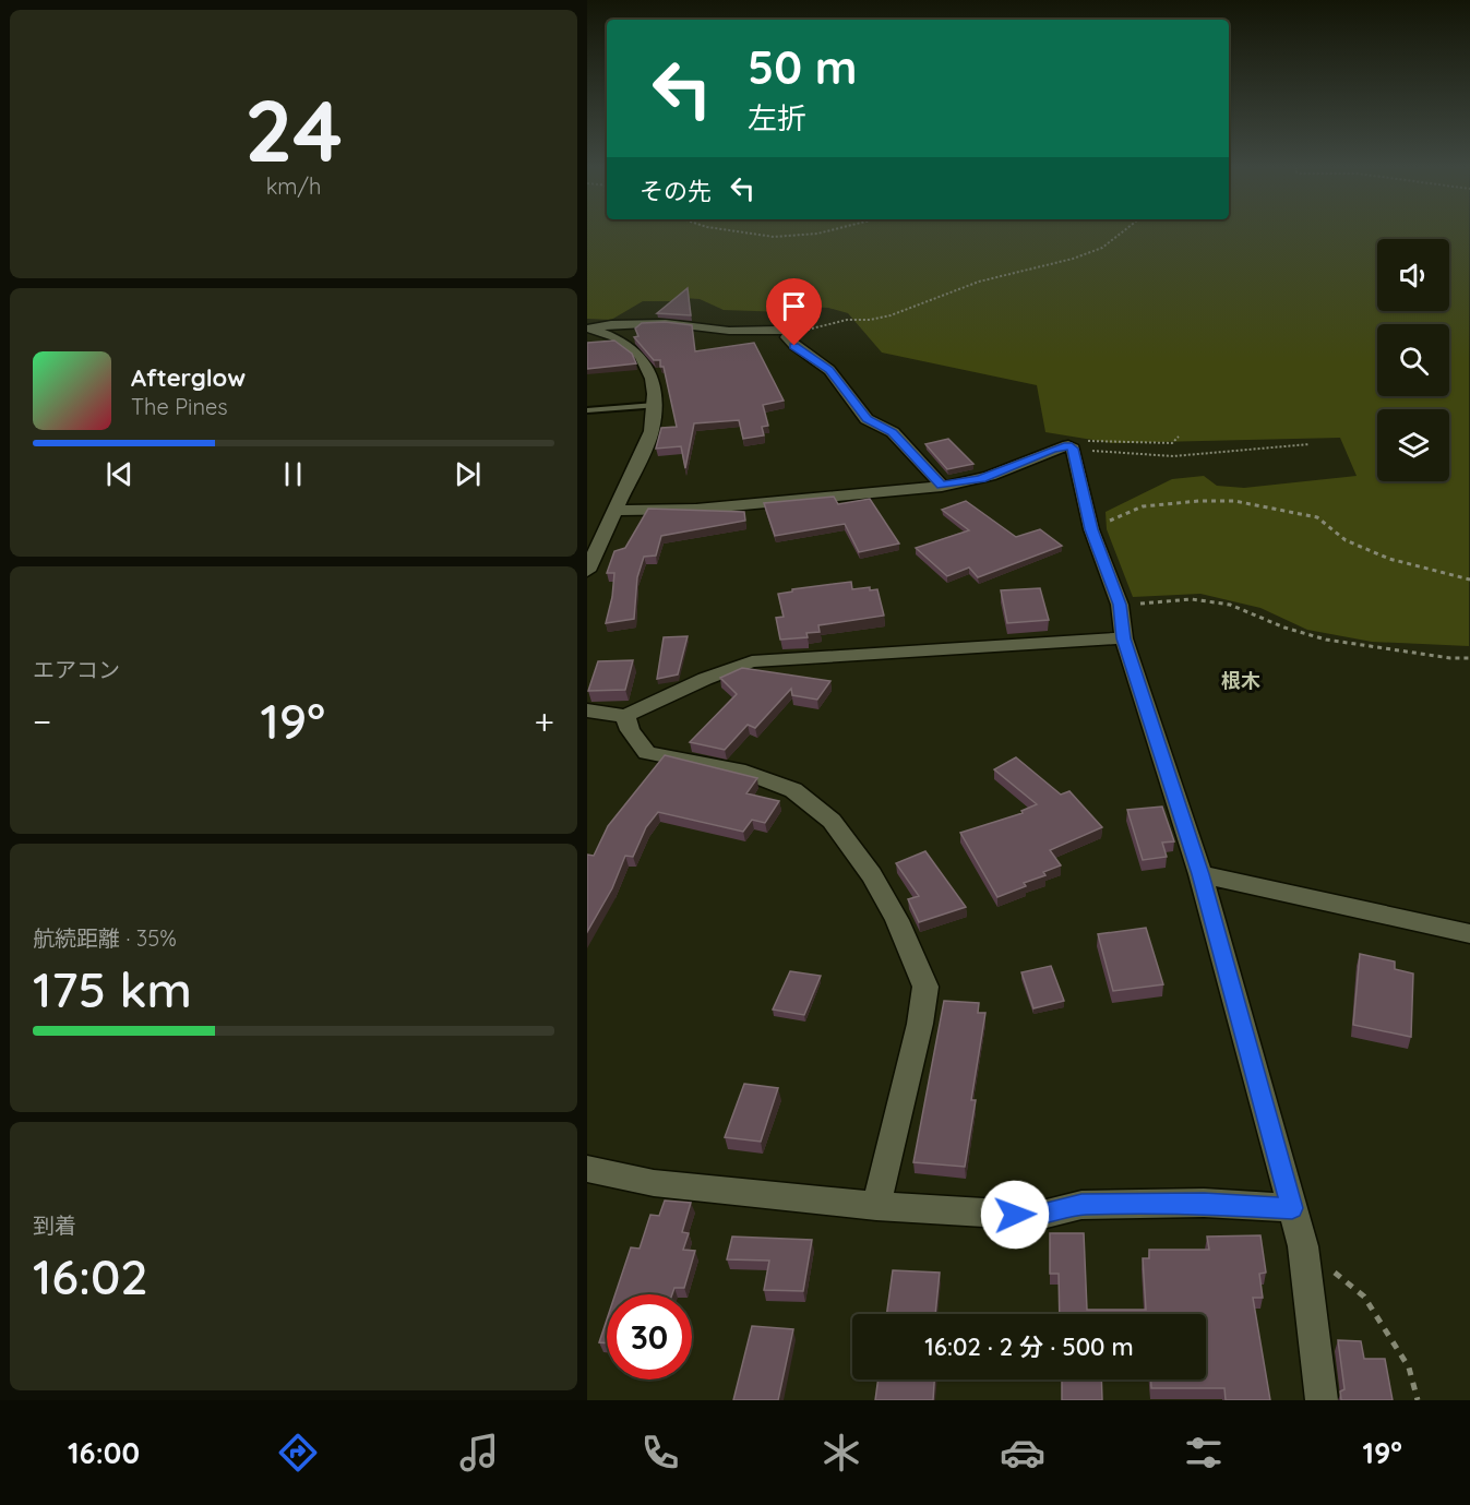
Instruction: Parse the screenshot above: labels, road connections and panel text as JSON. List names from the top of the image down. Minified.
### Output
{"districts":["根木"],"page":{"tile":[["24","km/h"],"エアコン",["航続距離 · 35%","175 km"],["到着","16:02"]],"turn":["50 m","左折"],"then":"その先","song":["Afterglow","The Pines"],"heat":["−","19°","+"],"limit":"30","trip":"16:02 · 2 分 · 500 m","tabs":["16:00","19°"]}}
